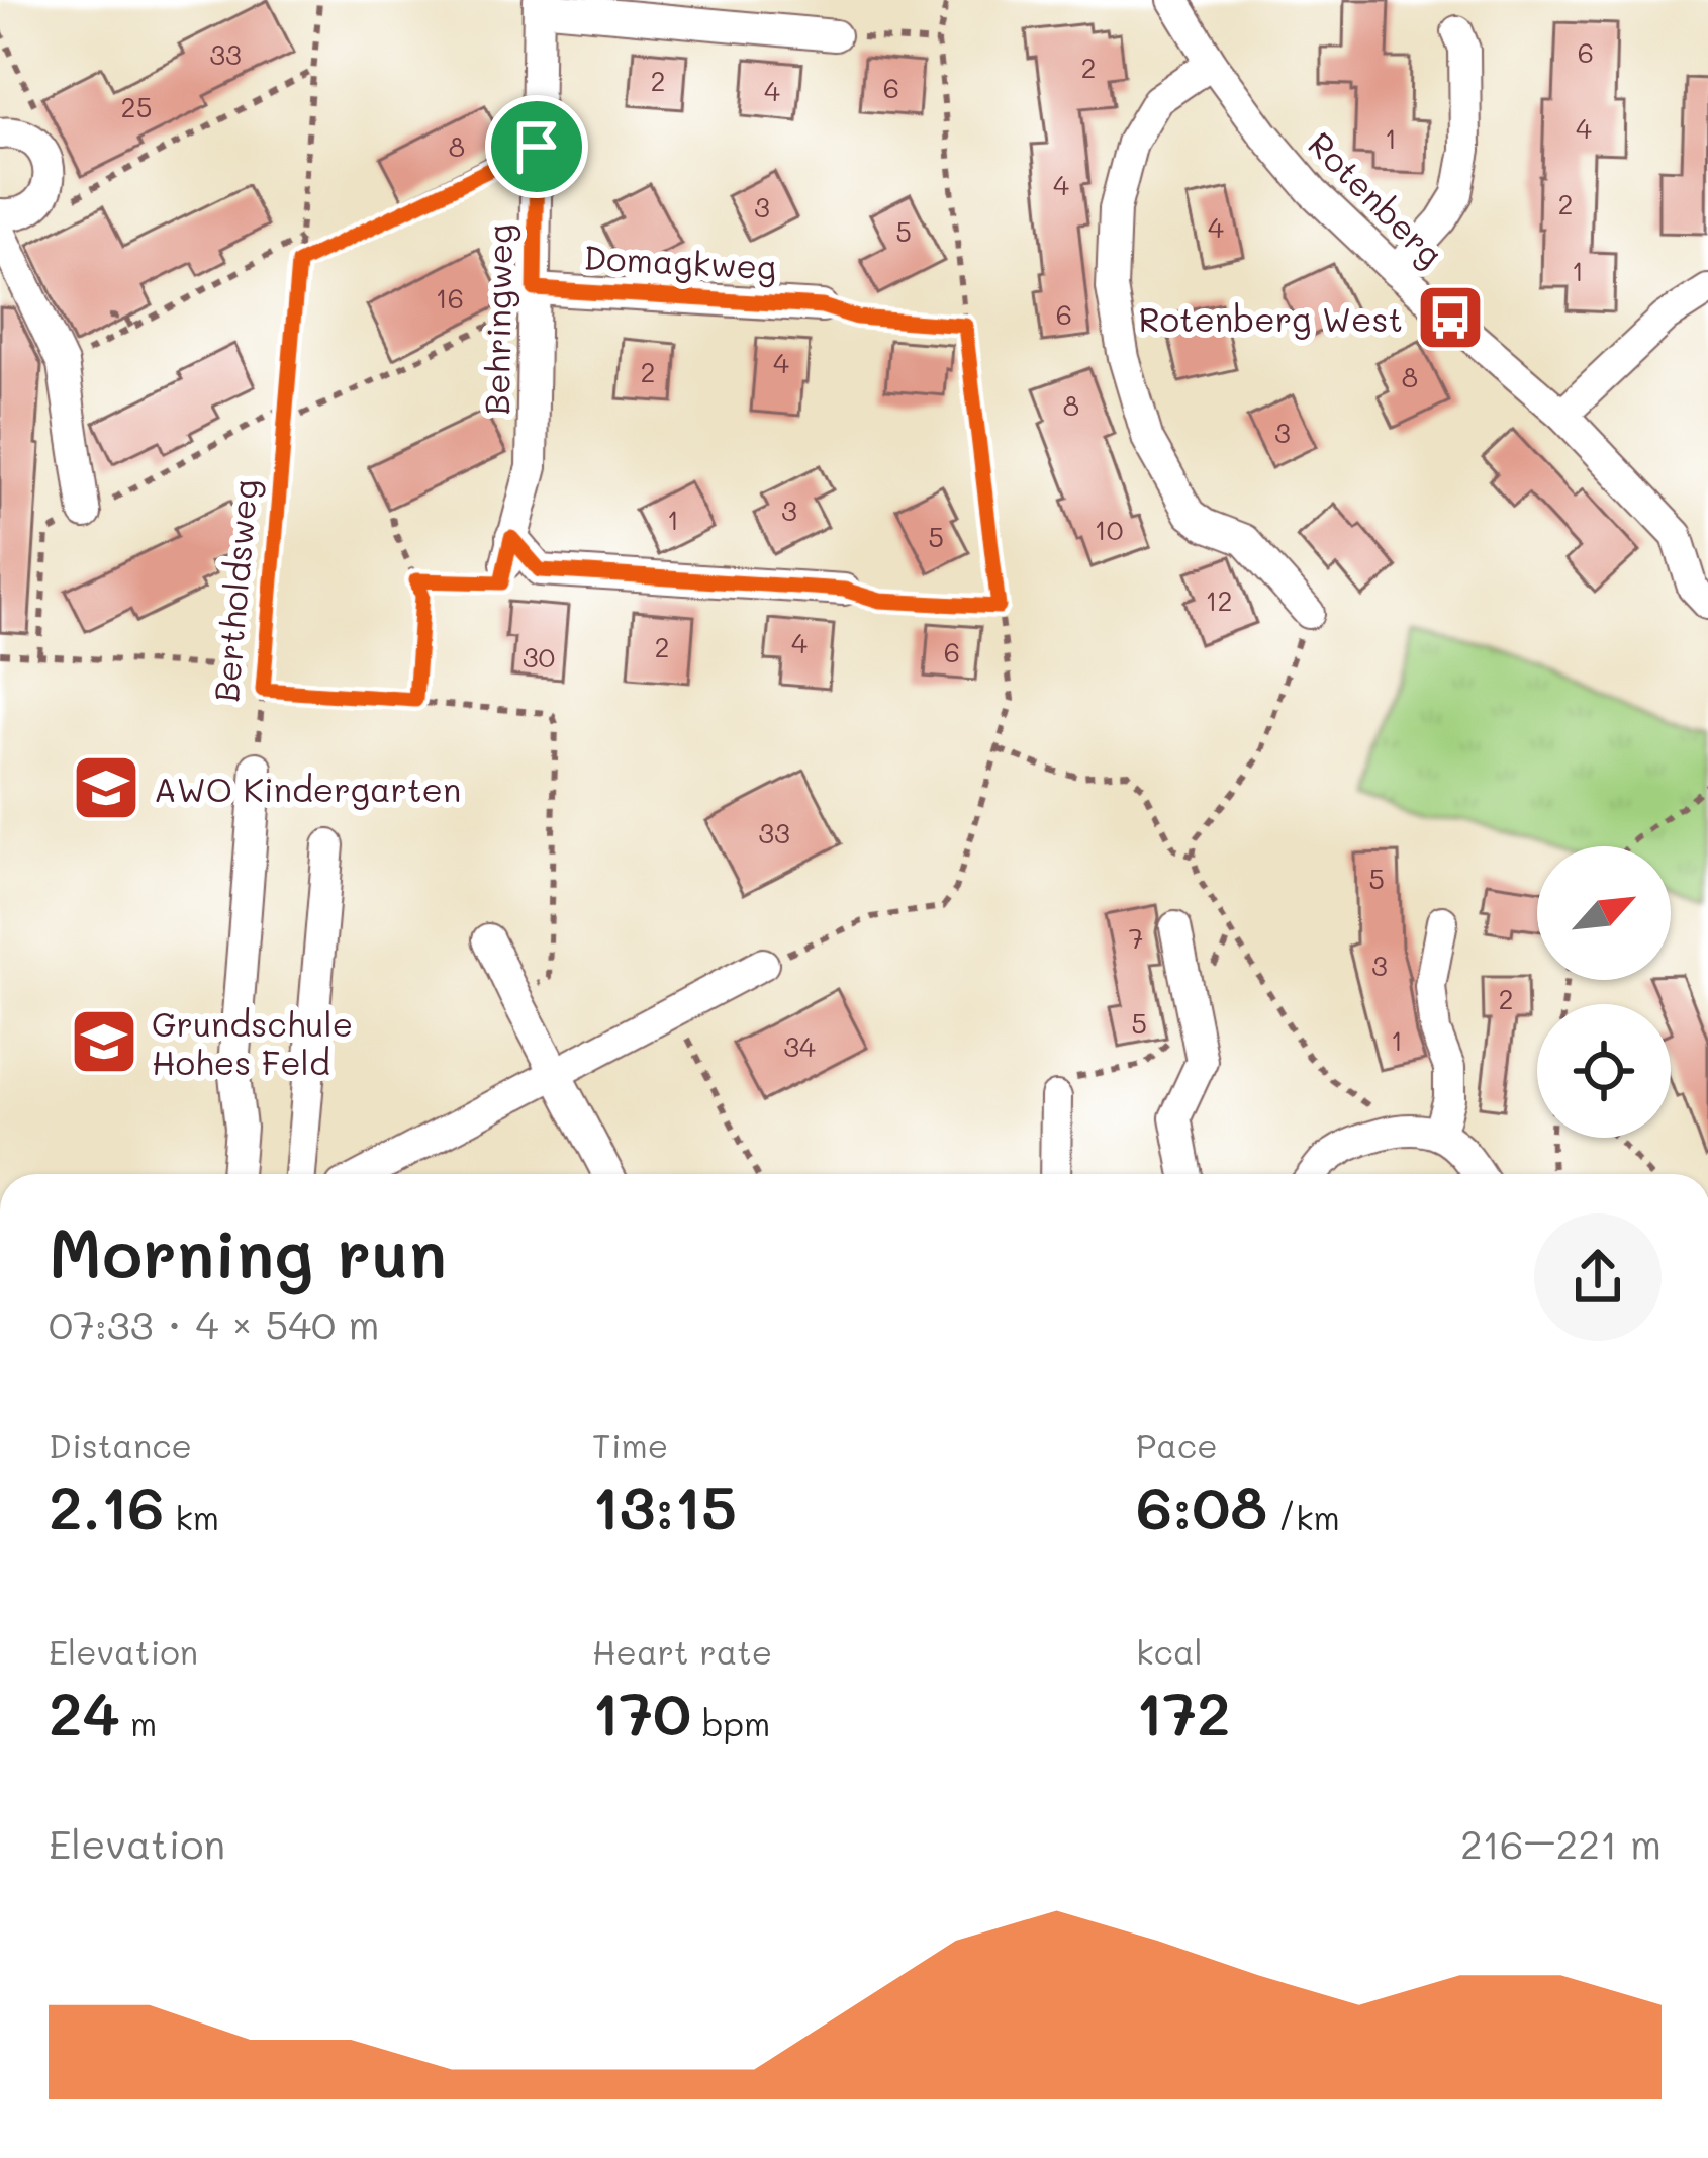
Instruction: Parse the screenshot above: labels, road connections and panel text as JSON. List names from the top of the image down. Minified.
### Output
{"streets":{"street":["Rotenberg","Domagkweg","Behringweg"],"path":["Bertholdsweg"]},"crossings":[["Domagkweg","Behringweg"]],"places":{"bus stop":["Rotenberg West"],"school or university":["AWO Kindergarten","Grundschule Hohes Feld"]},"house_numbers":["6","33","2","2","6","4","25","4","1","8","4","2","3","4","5","1","16","6","4","2","8","8","3","3","1","10","5","12","4","2","6","30","33","5","7","3","2","5","1","34"],"north":"top right","page":{"heading":["Morning run","07:33 · 4 × 540 m"],"stats":[["Distance","2.16 km"],["Time","13:15"],["Pace","6:08 /km"],["Elevation","24 m"],["Heart rate","170 bpm"],["kcal","172"]],"chart":["Elevation","216–221 m"]}}
